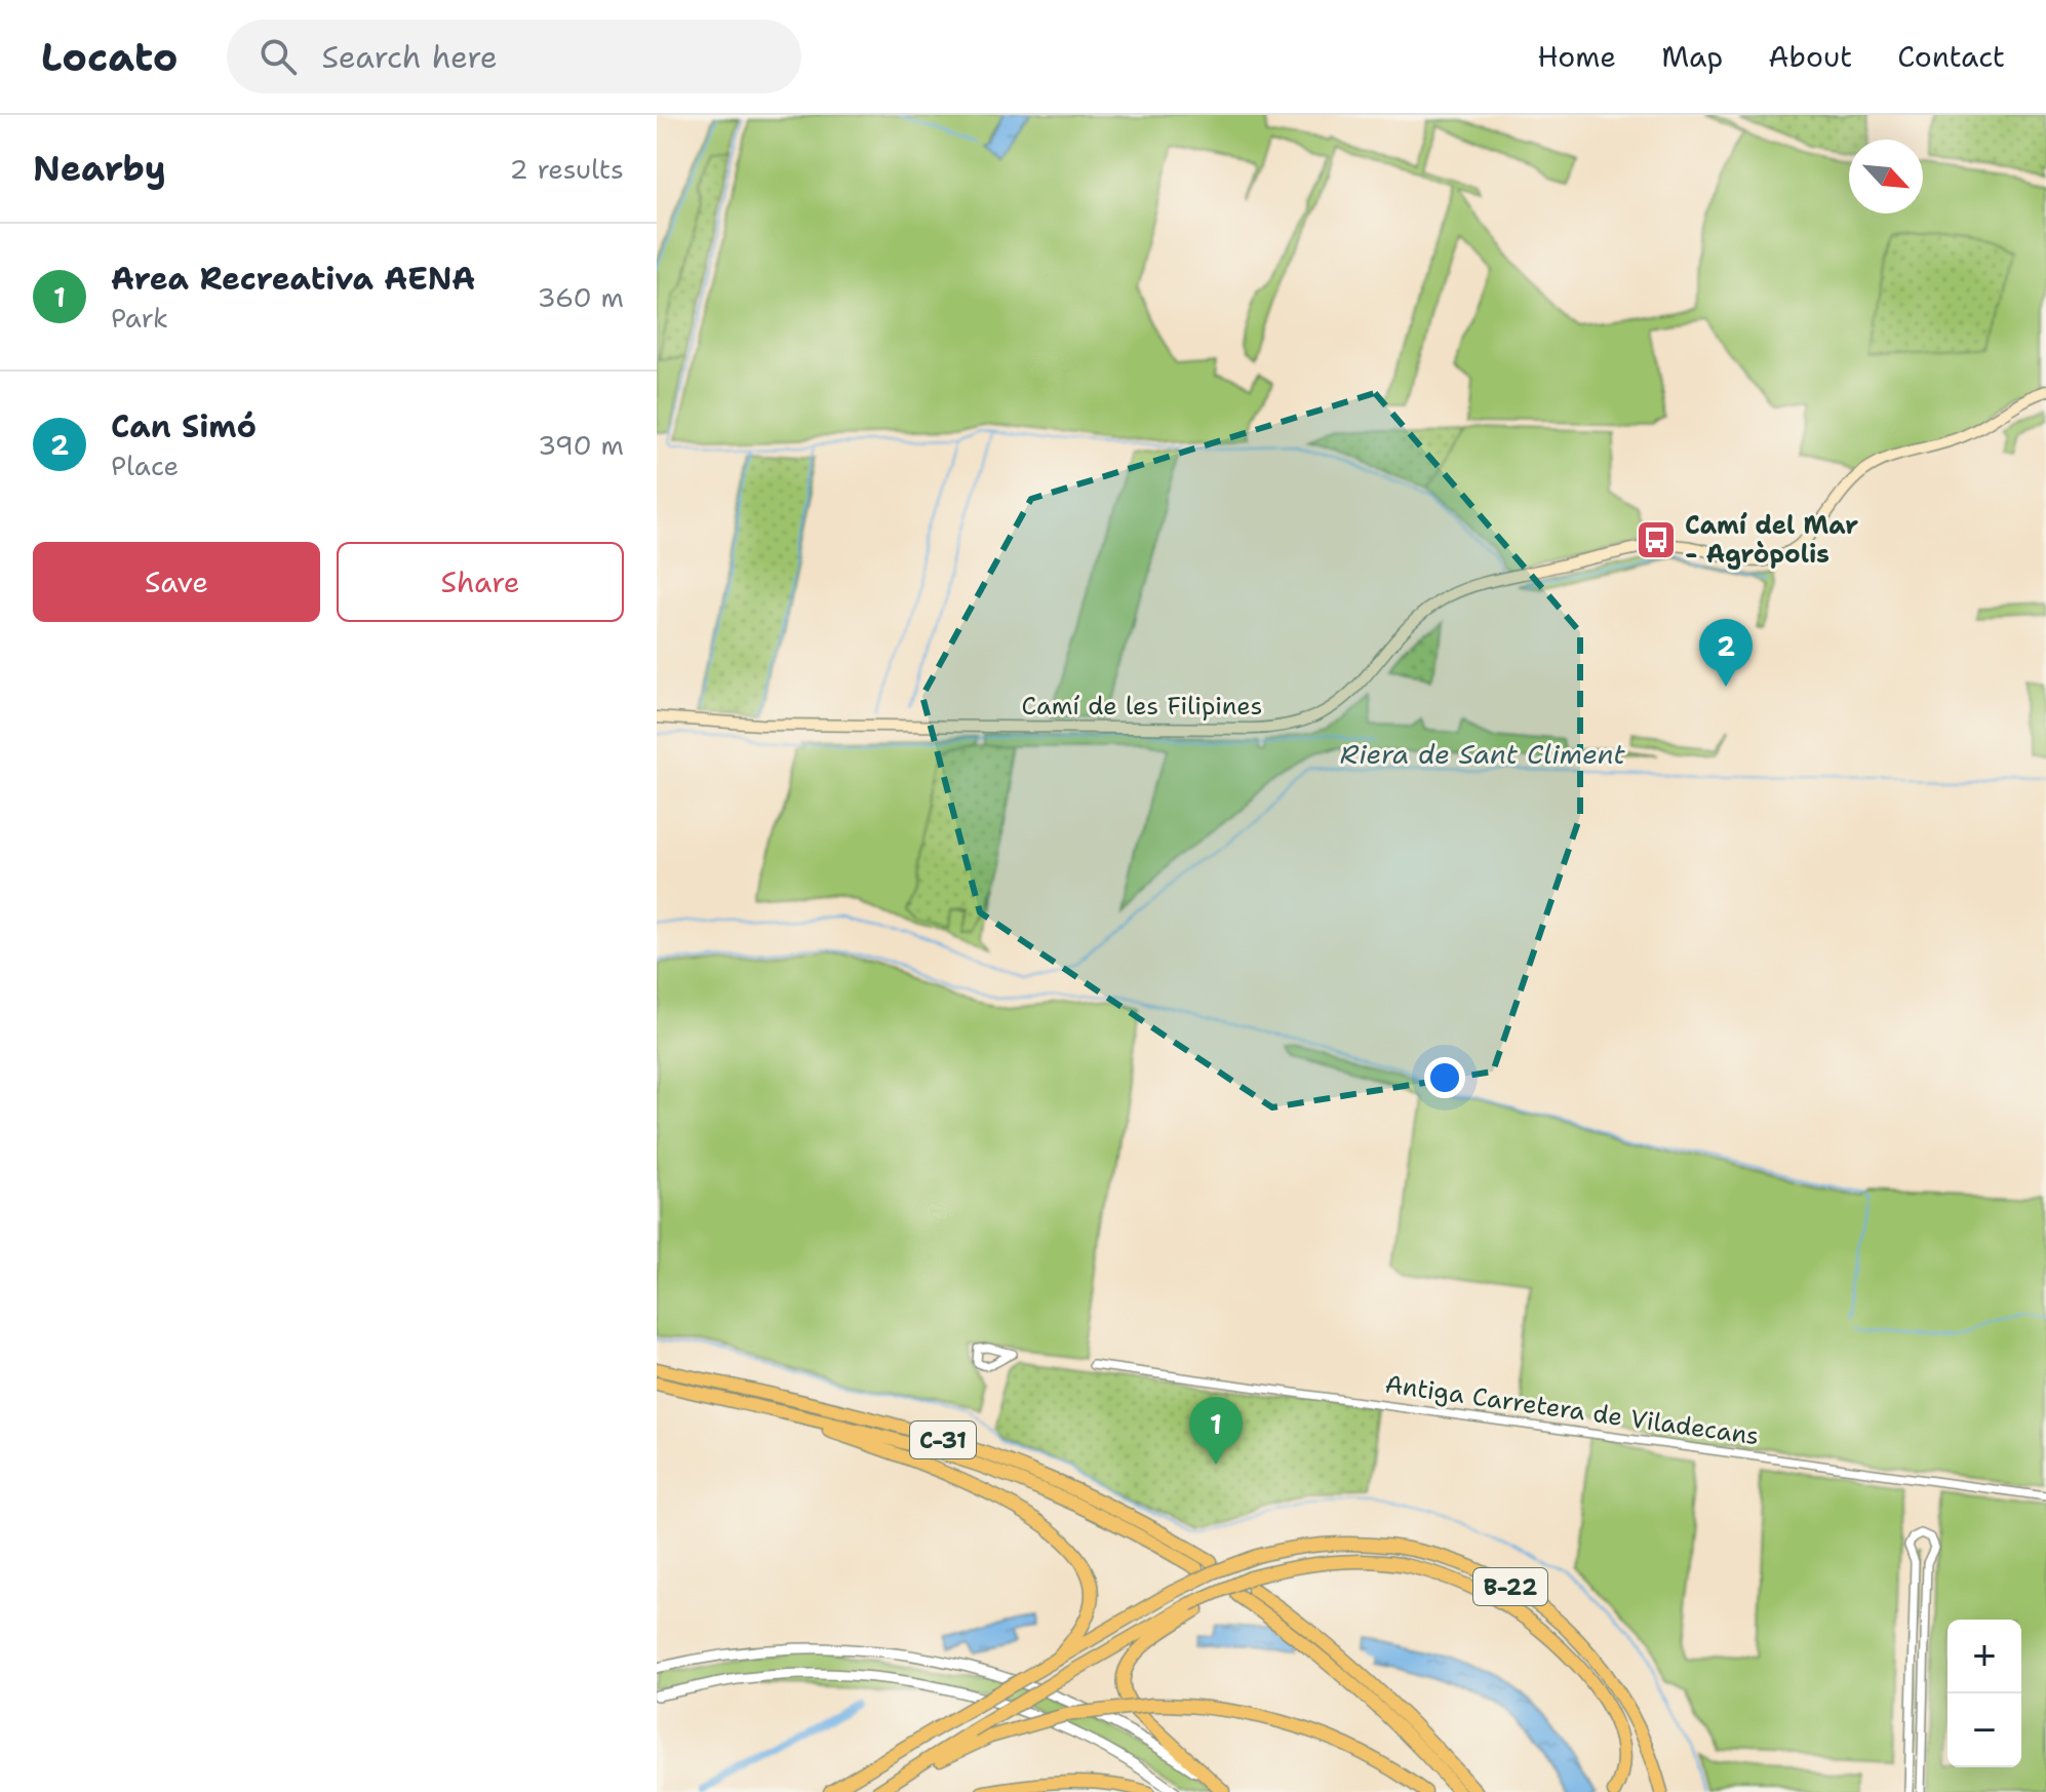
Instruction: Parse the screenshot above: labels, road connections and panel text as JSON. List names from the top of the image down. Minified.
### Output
{"streets":{"highway":["C-31","B-22"],"main road":["Camí de les Filipines"],"street":["Antiga Carretera de Viladecans"]},"water":["Riera de Sant Climent"],"places":{"bus stop":["Camí del Mar - Agròpolis"]},"north":"bottom right","page":{"header":"Locato","search":"Search here","nav":["Home","Map","About","Contact"],"heading":["Nearby","2 results"],"list":[{"mark":"1","name":"Area Recreativa AENA","note":"Park","value":"360 m"},{"mark":"2","name":"Can Simó","note":"Place","value":"390 m"}],"buttons":["Save","Share"],"pins":["2","1"],"map_buttons":["+","−"]}}
